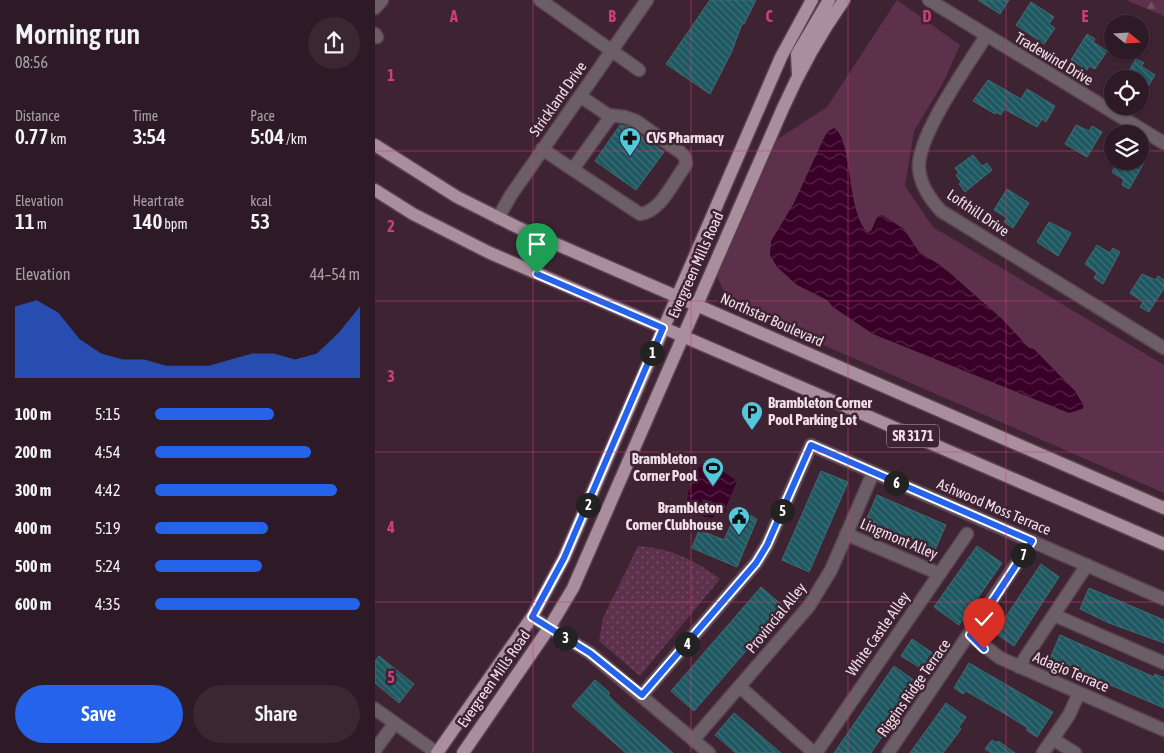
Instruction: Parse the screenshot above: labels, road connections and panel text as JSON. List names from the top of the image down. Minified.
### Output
{"streets":{"main road":["Evergreen Mills Road","Northstar Boulevard","SR 3171"],"street":["Tradewind Drive","Strickland Drive","Lofthill Drive","Ashwood Moss Terrace","Lingmont Alley","Provincial Alley","White Castle Alley","Adagio Terrace","Riggins Ridge Terrace"]},"crossings":[["Tradewind Drive","Lofthill Drive"],["Strickland Drive","Northstar Boulevard"],["Evergreen Mills Road","Northstar Boulevard"],["Evergreen Mills Road","SR 3171"],["Ashwood Moss Terrace","Provincial Alley"],["Ashwood Moss Terrace","Riggins Ridge Terrace"],["Lingmont Alley","Provincial Alley"],["Lingmont Alley","White Castle Alley"],["Adagio Terrace","Riggins Ridge Terrace"]],"places":{"pharmacy":["CVS Pharmacy"],"parking":["Brambleton Corner Pool Parking Lot"],"sports":["Brambleton Corner Pool"],"public building":["Brambleton Corner Clubhouse"]},"north":"right","page":{"heading":["Morning run","08:56"],"stats":[["Distance","0.77 km"],["Time","3:54"],["Pace","5:04 /km"],["Elevation","11 m"],["Heart rate","140 bpm"],["kcal","53"]],"chart":["Elevation","44–54 m"],"pins":["1","6","2","5","7","3","4"],"list":[{"name":"100 m","note":"5:15"},{"name":"200 m","note":"4:54"},{"name":"300 m","note":"4:42"},{"name":"400 m","note":"5:19"},{"name":"500 m","note":"5:24"},{"name":"600 m","note":"4:35"}],"buttons":["Save","Share"]},"grid":{"columns":["A","B","C","D","E"],"rows":["1","2","3","4","5"]}}
